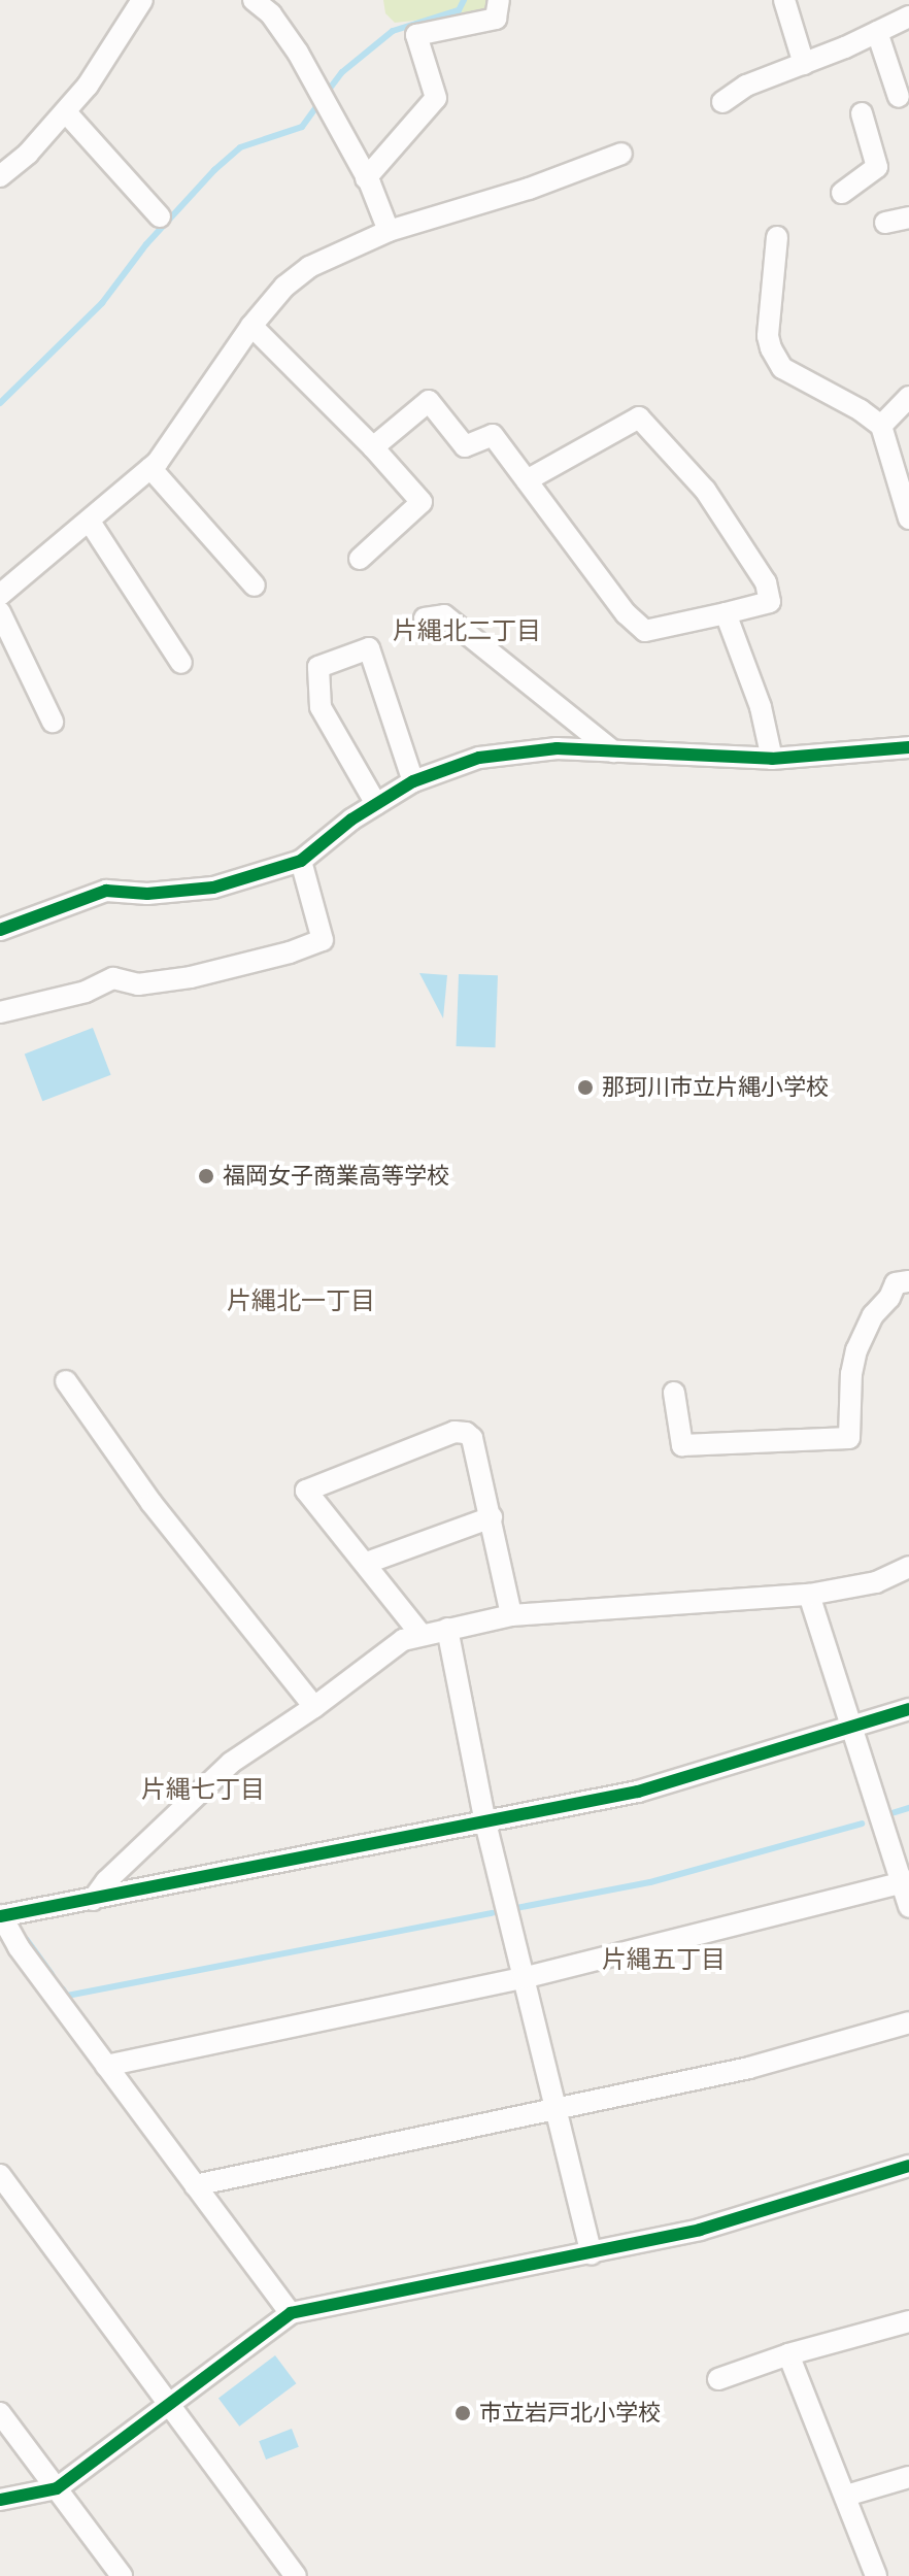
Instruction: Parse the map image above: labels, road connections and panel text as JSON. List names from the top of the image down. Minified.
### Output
{"districts":["片縄北二丁目","片縄北一丁目","片縄七丁目","片縄五丁目"],"places":["那珂川市立片縄小学校","福岡女子商業高等学校","市立岩戸北小学校"]}
